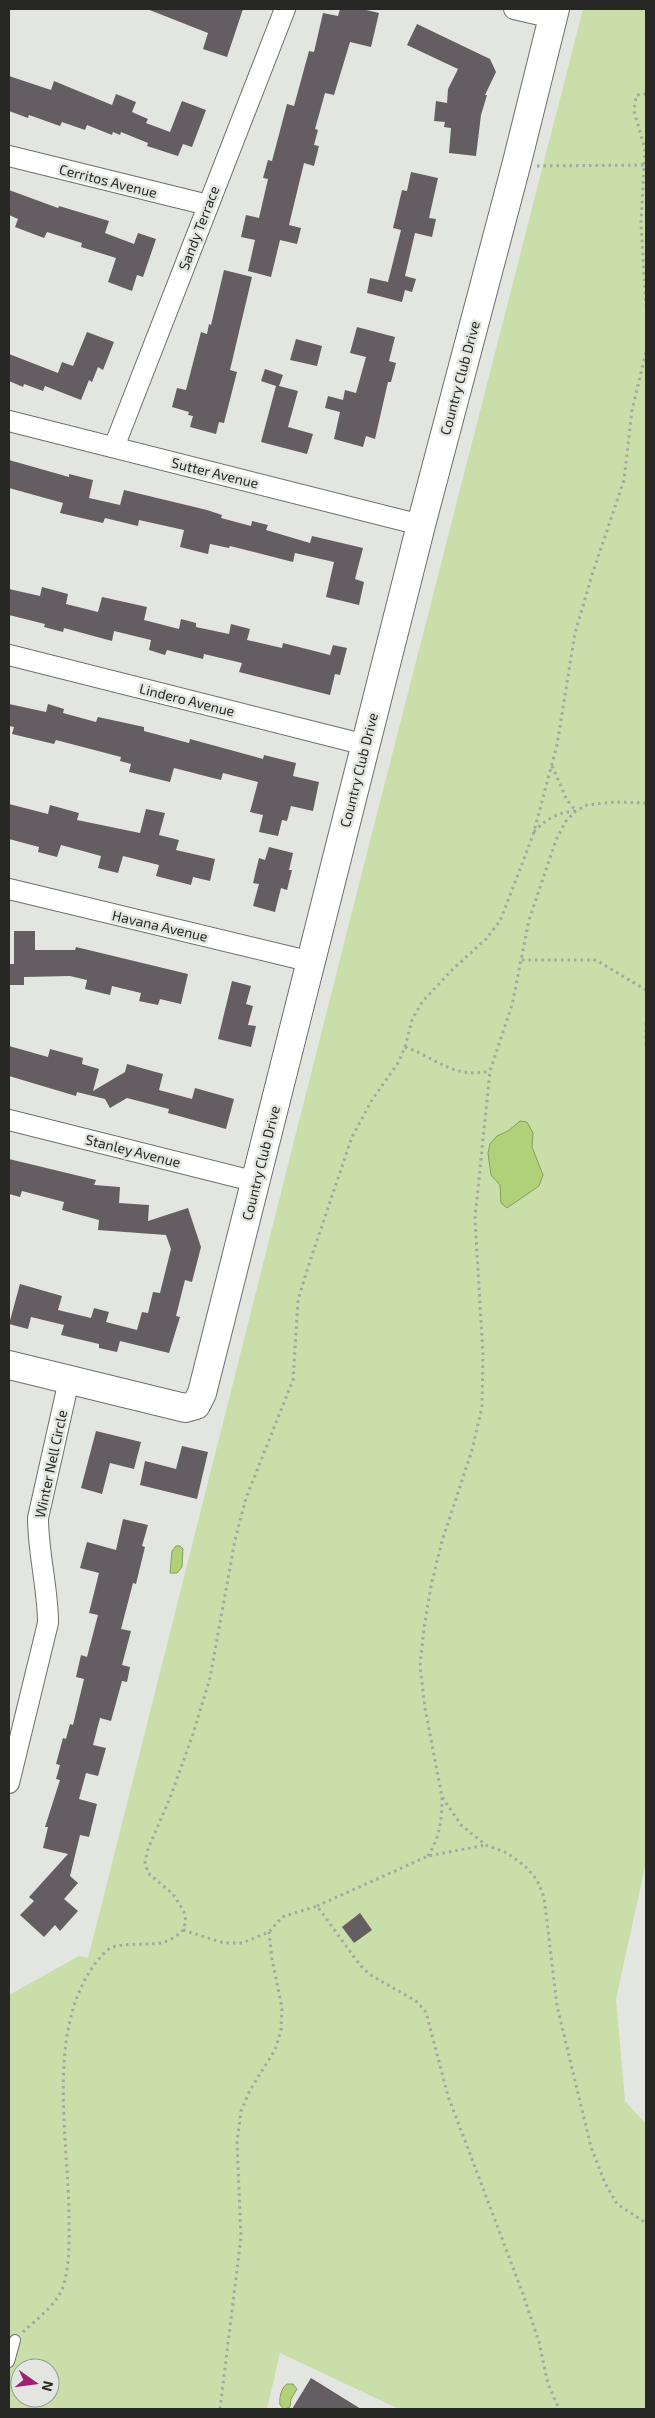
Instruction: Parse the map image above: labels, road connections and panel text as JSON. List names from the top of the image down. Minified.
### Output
{"streets":{"street":["Cerritos Avenue","Sandy Terrace","Country Club Drive","Sutter Avenue","Lindero Avenue","Havana Avenue","Stanley Avenue","Winter Nell Circle"]},"crossings":[["Cerritos Avenue","Sandy Terrace"],["Sandy Terrace","Sutter Avenue"],["Country Club Drive","Sutter Avenue"],["Country Club Drive","Lindero Avenue"],["Country Club Drive","Havana Avenue"],["Country Club Drive","Stanley Avenue"],["Country Club Drive","Winter Nell Circle"]],"north":"right"}
